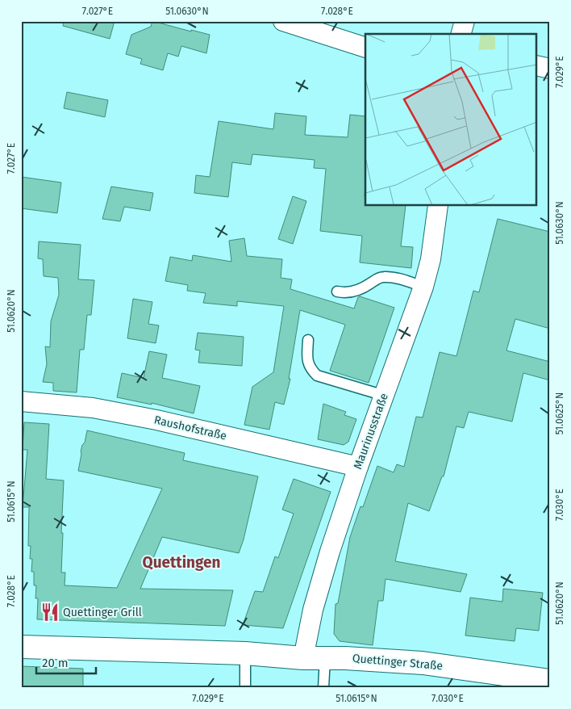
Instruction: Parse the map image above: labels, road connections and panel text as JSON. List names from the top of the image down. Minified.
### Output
{"streets":{"street":["Raushofstraße","Maurinusstraße","Quettinger Straße"]},"crossings":[["Raushofstraße","Maurinusstraße"],["Maurinusstraße","Quettinger Straße"]],"districts":["Quettingen"],"places":{"restaurant":["Quettinger Grill"]},"scale_bar":"20 m","coordinates":["7.027°E","51.0630°N","7.028°E","7.029°E","51.0620°N","51.0625°N","51.0615°N","7.030°E"]}
